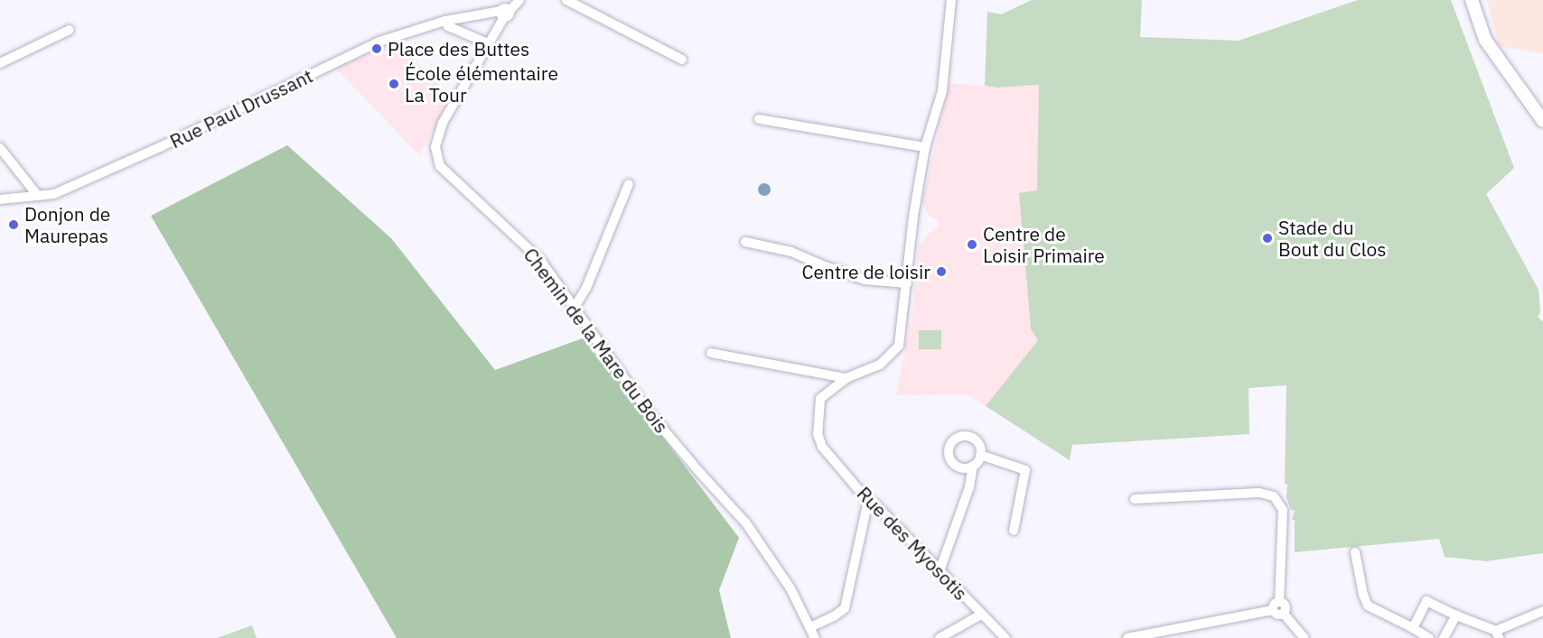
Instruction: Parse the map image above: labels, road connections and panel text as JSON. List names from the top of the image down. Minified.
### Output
{"streets":{"street":["Rue Paul Drussant","Chemin de la Mare du Bois","Rue des Myosotis"]},"places":["Place des Buttes","École élémentaire La Tour","Donjon de Maurepas","Stade du Bout du Clos","Centre de Loisir Primaire","Centre de loisir"]}
